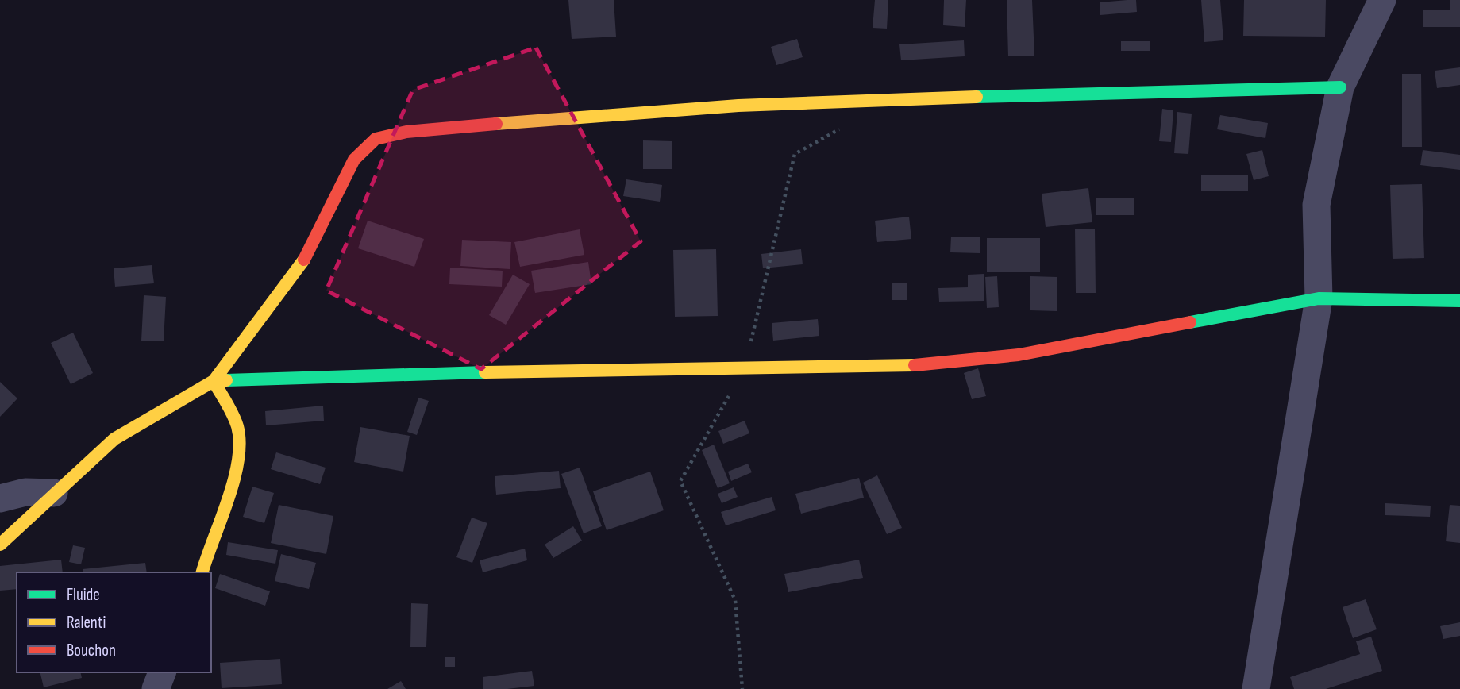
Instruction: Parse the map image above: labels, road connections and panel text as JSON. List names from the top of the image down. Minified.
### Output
{"legend":["Fluide","Ralenti","Bouchon"]}
